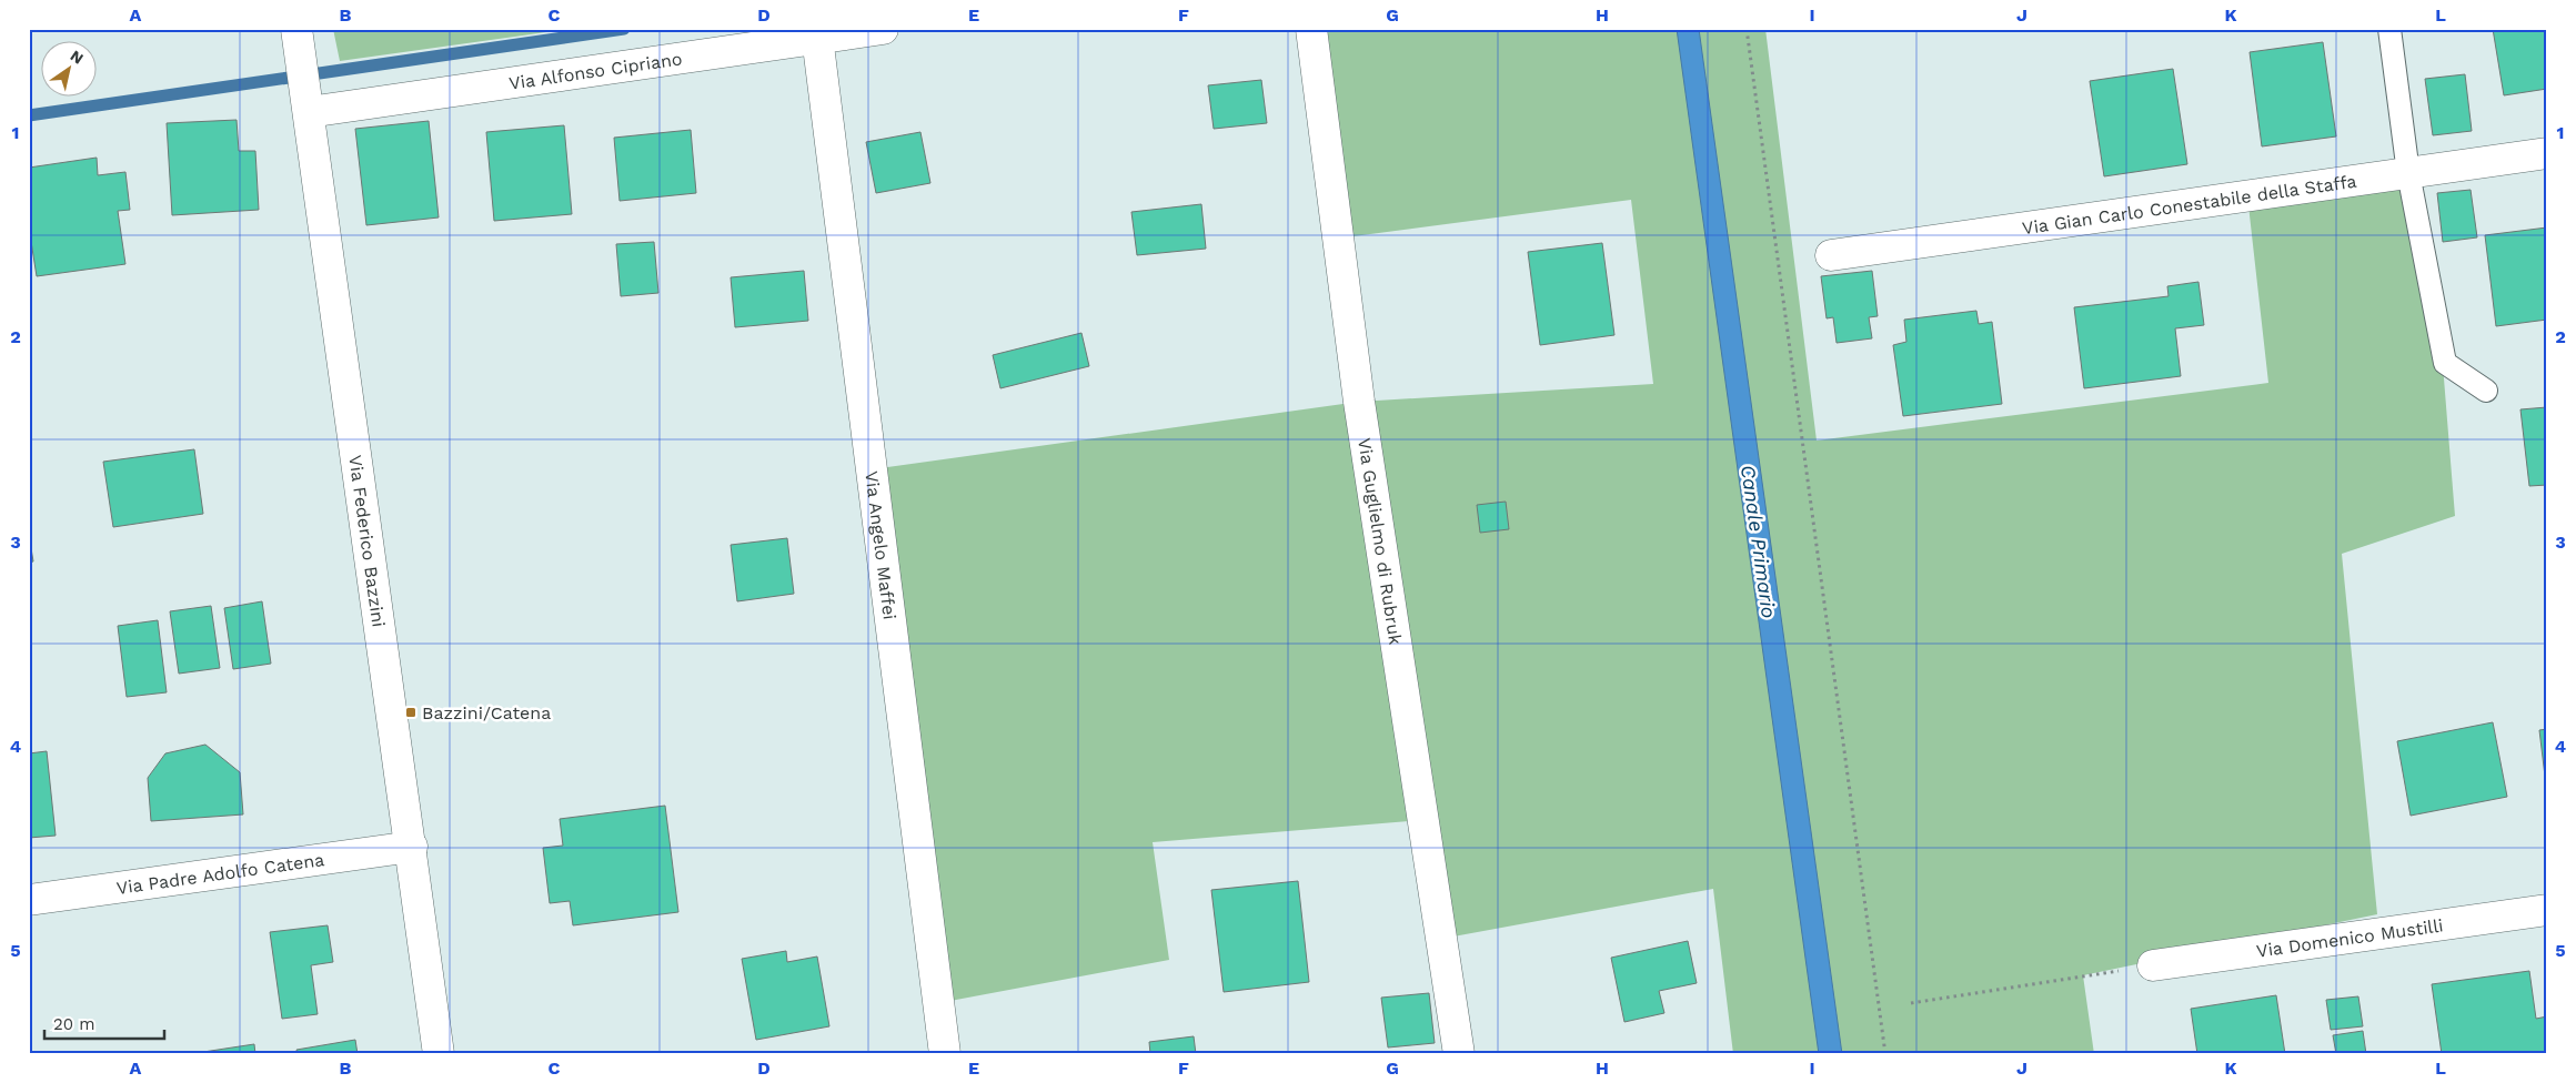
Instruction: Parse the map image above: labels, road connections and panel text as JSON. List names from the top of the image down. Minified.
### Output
{"streets":{"street":["Via Alfonso Cipriano","Via Gian Carlo Conestabile della Staffa","Via Federico Bazzini","Via Guglielmo di Rubruk","Via Angelo Maffei","Via Padre Adolfo Catena","Via Domenico Mustilli"]},"crossings":[["Via Alfonso Cipriano","Via Federico Bazzini"],["Via Alfonso Cipriano","Via Angelo Maffei"],["Via Federico Bazzini","Via Padre Adolfo Catena"]],"water":["Canale Primario"],"places":{"transit":["Bazzini/Catena"]},"scale_bar":"20 m","north":"top right","grid":{"columns":["A","B","C","D","E","F","G","H","I","J","K","L"],"rows":["1","2","3","4","5"]}}
